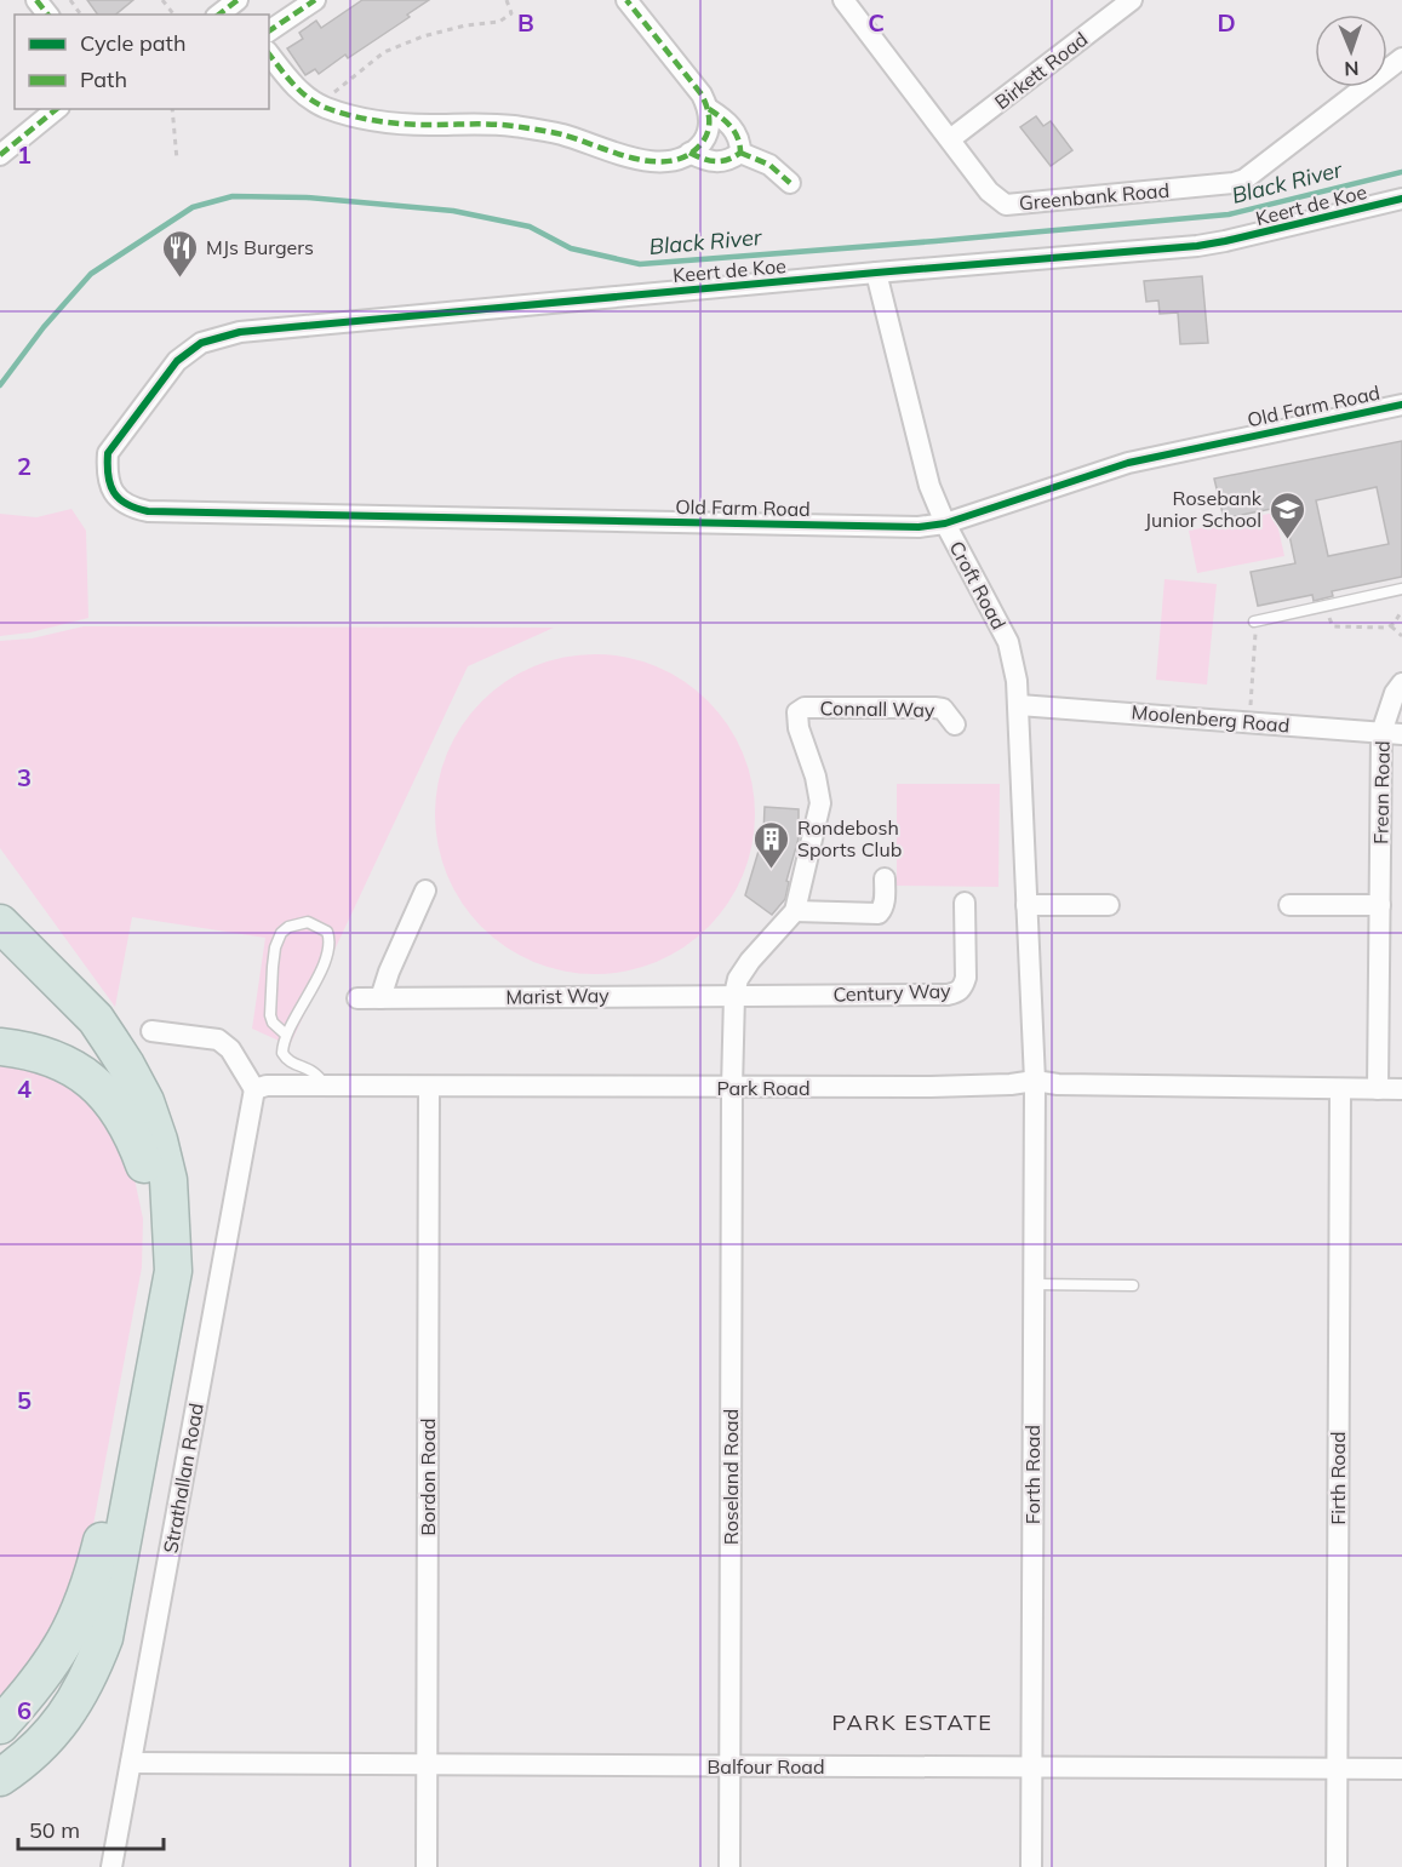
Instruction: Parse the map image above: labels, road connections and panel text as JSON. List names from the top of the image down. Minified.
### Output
{"streets":{"street":["Birkett Road","Greenbank Road","Keert de Koe","Old Farm Road","Croft Road","Connall Way","Moolenberg Road","Frean Road","Century Way","Marist Way","Park Road","Forth Road","Bordon Road","Roseland Road","Strathallan Road","Firth Road","Balfour Road"]},"crossings":[["Birkett Road","Greenbank Road"],["Keert de Koe","Old Farm Road"],["Keert de Koe","Croft Road"],["Old Farm Road","Croft Road"],["Croft Road","Moolenberg Road"],["Croft Road","Park Road"],["Croft Road","Forth Road"],["Connall Way","Century Way"],["Connall Way","Marist Way"],["Connall Way","Roseland Road"],["Moolenberg Road","Frean Road"],["Frean Road","Park Road"],["Century Way","Marist Way"],["Century Way","Roseland Road"],["Marist Way","Roseland Road"],["Park Road","Forth Road"],["Park Road","Bordon Road"],["Park Road","Roseland Road"],["Park Road","Strathallan Road"],["Park Road","Firth Road"],["Forth Road","Balfour Road"],["Bordon Road","Balfour Road"],["Roseland Road","Balfour Road"],["Strathallan Road","Balfour Road"],["Firth Road","Balfour Road"]],"districts":["PARK ESTATE"],"water":["Black River"],"places":{"restaurant":["MJs Burgers"],"school or university":["Rosebank Junior School"],"building":["Rondebosh Sports Club"]},"legend":["Cycle path","Path"],"scale_bar":"50 m","north":"bottom","grid":{"columns":["B","C","D"],"rows":["1","2","3","4","5","6"]}}
